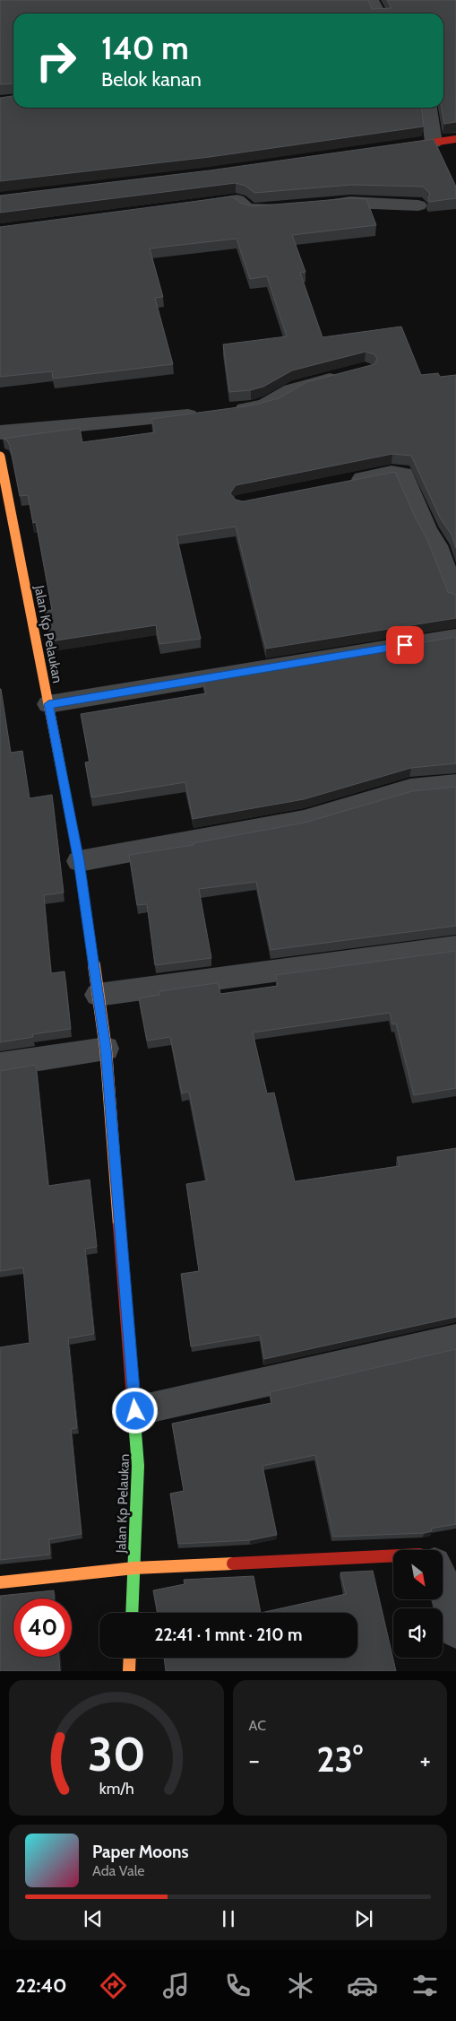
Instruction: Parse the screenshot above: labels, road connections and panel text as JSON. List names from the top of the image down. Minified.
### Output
{"streets":{"street":["Jalan Kp Pelaukan"]},"north":"bottom right","page":{"turn":["140 m","Belok kanan"],"limit":"40","trip":"22:41 · 1 mnt · 210 m","tile":"AC","heat":["−","23°","+"],"song":["Paper Moons","Ada Vale"],"tabs":"22:40","gauge":["30","km/h"]}}
